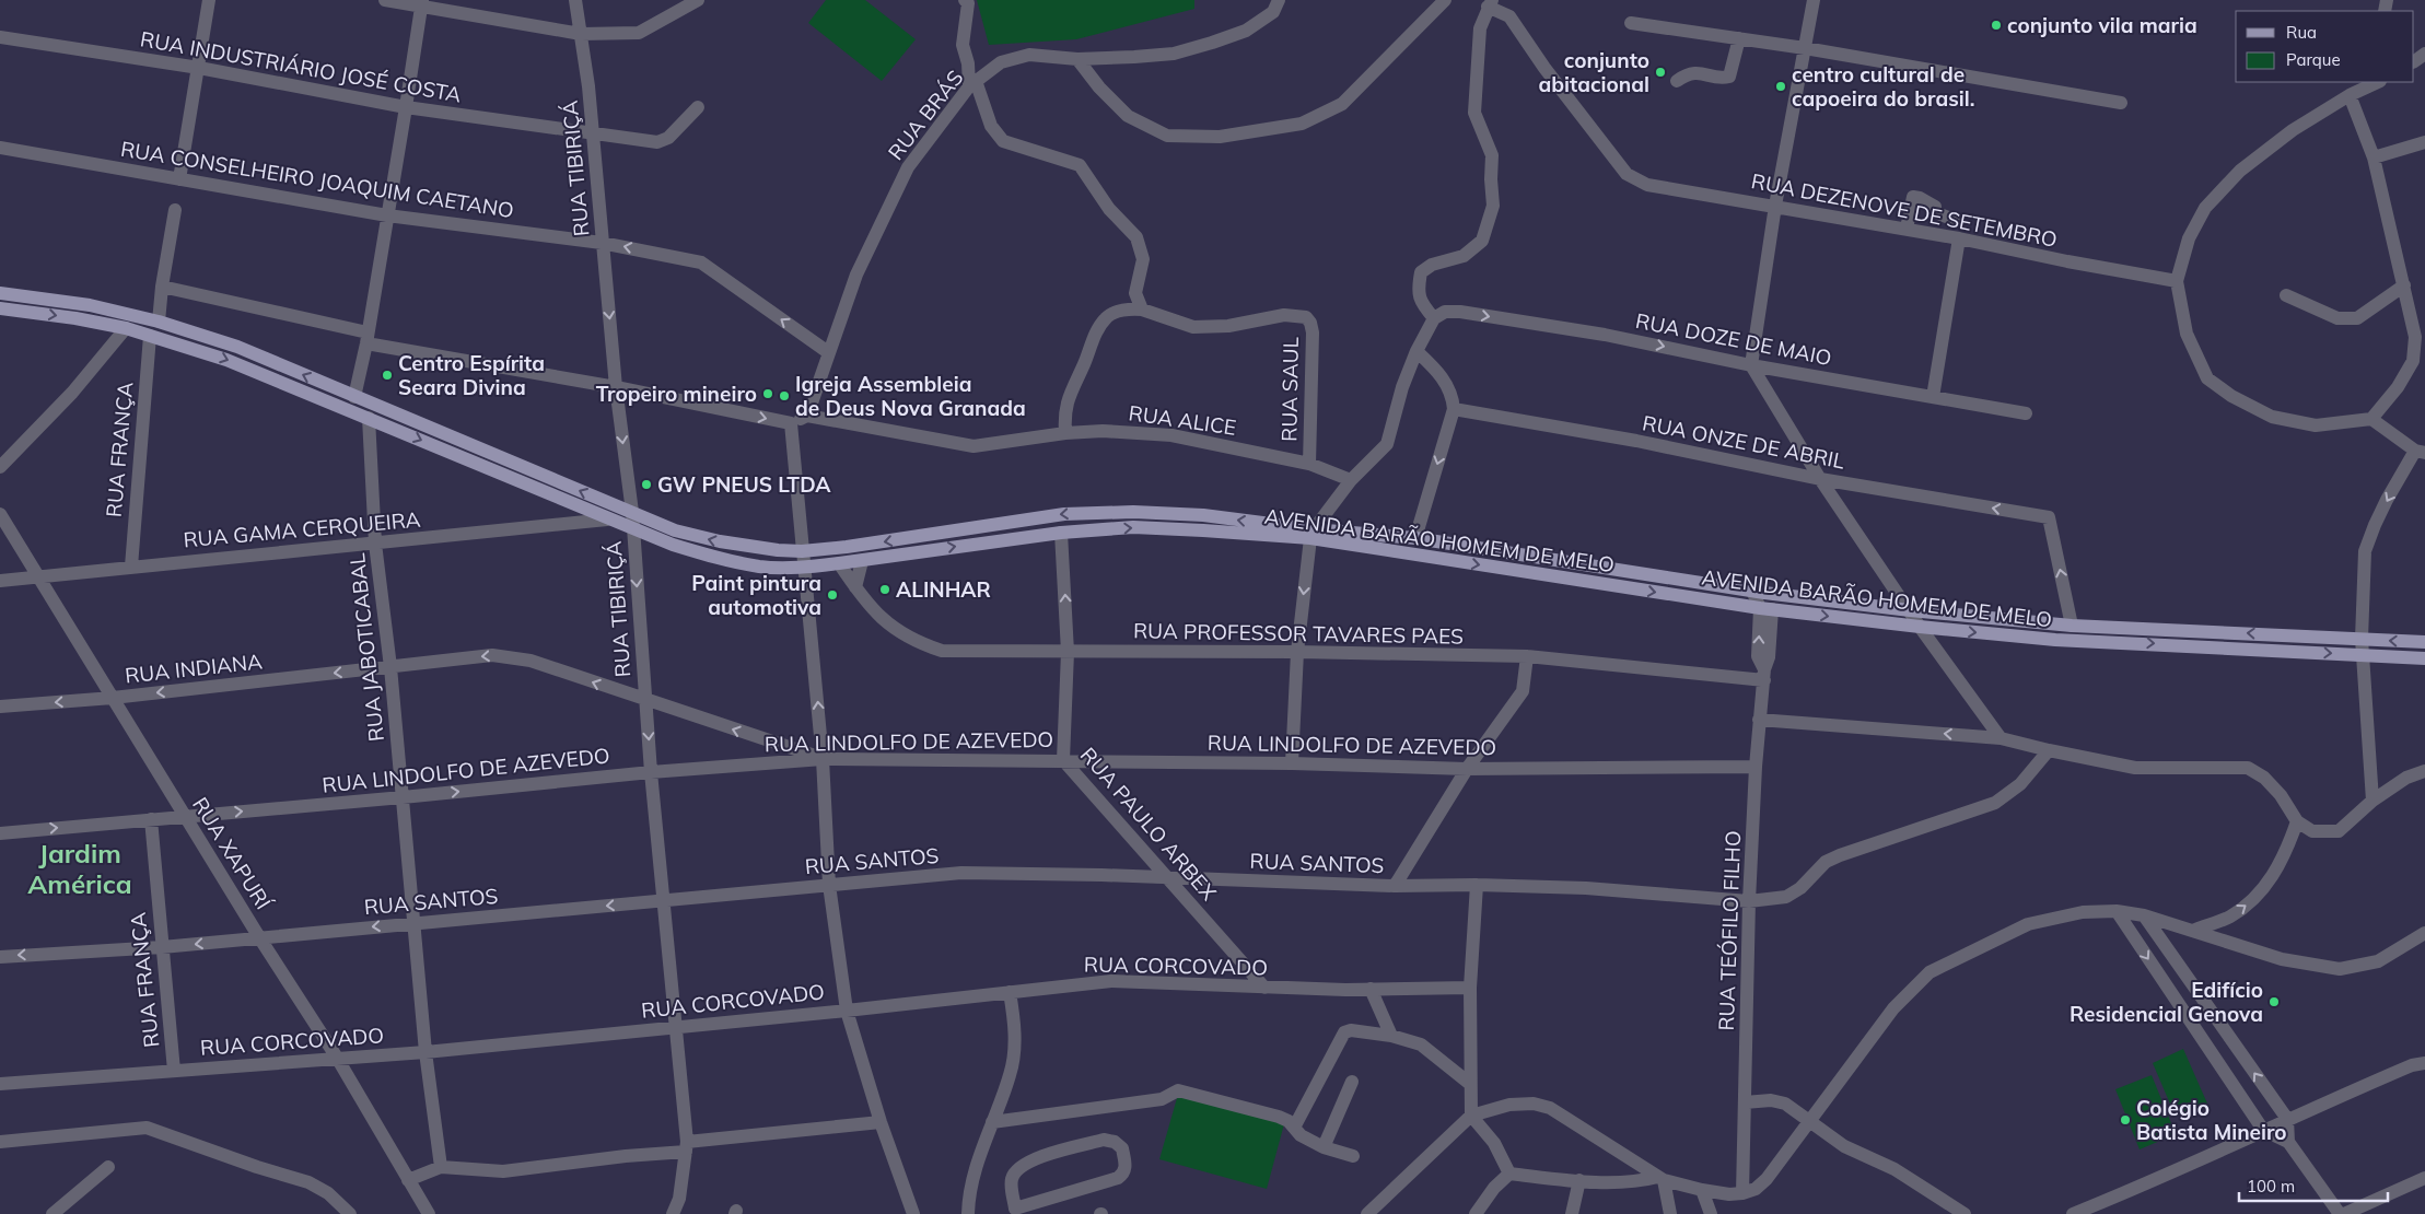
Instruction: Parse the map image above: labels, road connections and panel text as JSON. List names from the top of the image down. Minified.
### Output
{"streets":{"main road":["AVENIDA BARÃO HOMEM DE MELO"],"street":["RUA INDUSTRIÁRIO JOSÉ COSTA","RUA BRÁS","RUA TIBIRIÇÁ","RUA CONSELHEIRO JOAQUIM CAETANO","RUA DEZENOVE DE SETEMBRO","RUA DOZE DE MAIO","RUA SAUL","RUA ALICE","RUA ONZE DE ABRIL","RUA FRANÇA","RUA GAMA CERQUEIRA","RUA PROFESSOR TAVARES PAES","RUA JABOTICABAL","RUA INDIANA","RUA LINDOLFO DE AZEVEDO","RUA PAULO ARBEX","RUA XAPURÍ","RUA SANTOS","RUA TEÓFILO FILHO","RUA CORCOVADO"]},"crossings":[["RUA INDUSTRIÁRIO JOSÉ COSTA","RUA TIBIRIÇÁ"],["RUA BRÁS","RUA CONSELHEIRO JOAQUIM CAETANO"],["RUA BRÁS","RUA ALICE"],["RUA TIBIRIÇÁ","RUA CONSELHEIRO JOAQUIM CAETANO"],["RUA TIBIRIÇÁ","AVENIDA BARÃO HOMEM DE MELO"],["RUA TIBIRIÇÁ","RUA INDIANA"],["RUA TIBIRIÇÁ","RUA LINDOLFO DE AZEVEDO"],["RUA TIBIRIÇÁ","RUA SANTOS"],["RUA TIBIRIÇÁ","RUA CORCOVADO"],["RUA SAUL","RUA ALICE"],["RUA ONZE DE ABRIL","AVENIDA BARÃO HOMEM DE MELO"],["RUA FRANÇA","RUA GAMA CERQUEIRA"],["RUA FRANÇA","AVENIDA BARÃO HOMEM DE MELO"],["RUA FRANÇA","RUA LINDOLFO DE AZEVEDO"],["RUA FRANÇA","RUA SANTOS"],["RUA FRANÇA","RUA CORCOVADO"],["RUA GAMA CERQUEIRA","AVENIDA BARÃO HOMEM DE MELO"],["RUA GAMA CERQUEIRA","RUA JABOTICABAL"],["RUA GAMA CERQUEIRA","RUA XAPURÍ"],["AVENIDA BARÃO HOMEM DE MELO","RUA PROFESSOR TAVARES PAES"],["AVENIDA BARÃO HOMEM DE MELO","RUA JABOTICABAL"],["AVENIDA BARÃO HOMEM DE MELO","RUA PAULO ARBEX"],["AVENIDA BARÃO HOMEM DE MELO","RUA TEÓFILO FILHO"],["RUA PROFESSOR TAVARES PAES","RUA PAULO ARBEX"],["RUA PROFESSOR TAVARES PAES","RUA TEÓFILO FILHO"],["RUA JABOTICABAL","RUA INDIANA"],["RUA JABOTICABAL","RUA LINDOLFO DE AZEVEDO"],["RUA JABOTICABAL","RUA SANTOS"],["RUA JABOTICABAL","RUA CORCOVADO"],["RUA INDIANA","RUA LINDOLFO DE AZEVEDO"],["RUA INDIANA","RUA XAPURÍ"],["RUA LINDOLFO DE AZEVEDO","RUA PAULO ARBEX"],["RUA LINDOLFO DE AZEVEDO","RUA XAPURÍ"],["RUA LINDOLFO DE AZEVEDO","RUA TEÓFILO FILHO"],["RUA PAULO ARBEX","RUA SANTOS"],["RUA PAULO ARBEX","RUA CORCOVADO"],["RUA XAPURÍ","RUA SANTOS"],["RUA XAPURÍ","RUA CORCOVADO"],["RUA SANTOS","RUA TEÓFILO FILHO"]],"one_way":["RUA TIBIRIÇÁ","RUA DOZE DE MAIO","RUA INDIANA","RUA LINDOLFO DE AZEVEDO"],"districts":["Jardim América"],"places":["conjunto vila maria","conjunto abitacional","centro cultural de capoeira do brasil.","Centro Espírita Seara Divina","Tropeiro mineiro","Igreja Assembleia de Deus Nova Granada","GW PNEUS LTDA","ALINHAR","Paint pintura automotiva","Edifício Residencial Genova","Colégio Batista Mineiro"],"legend":["Rua","Parque"],"scale_bar":"100 m"}
